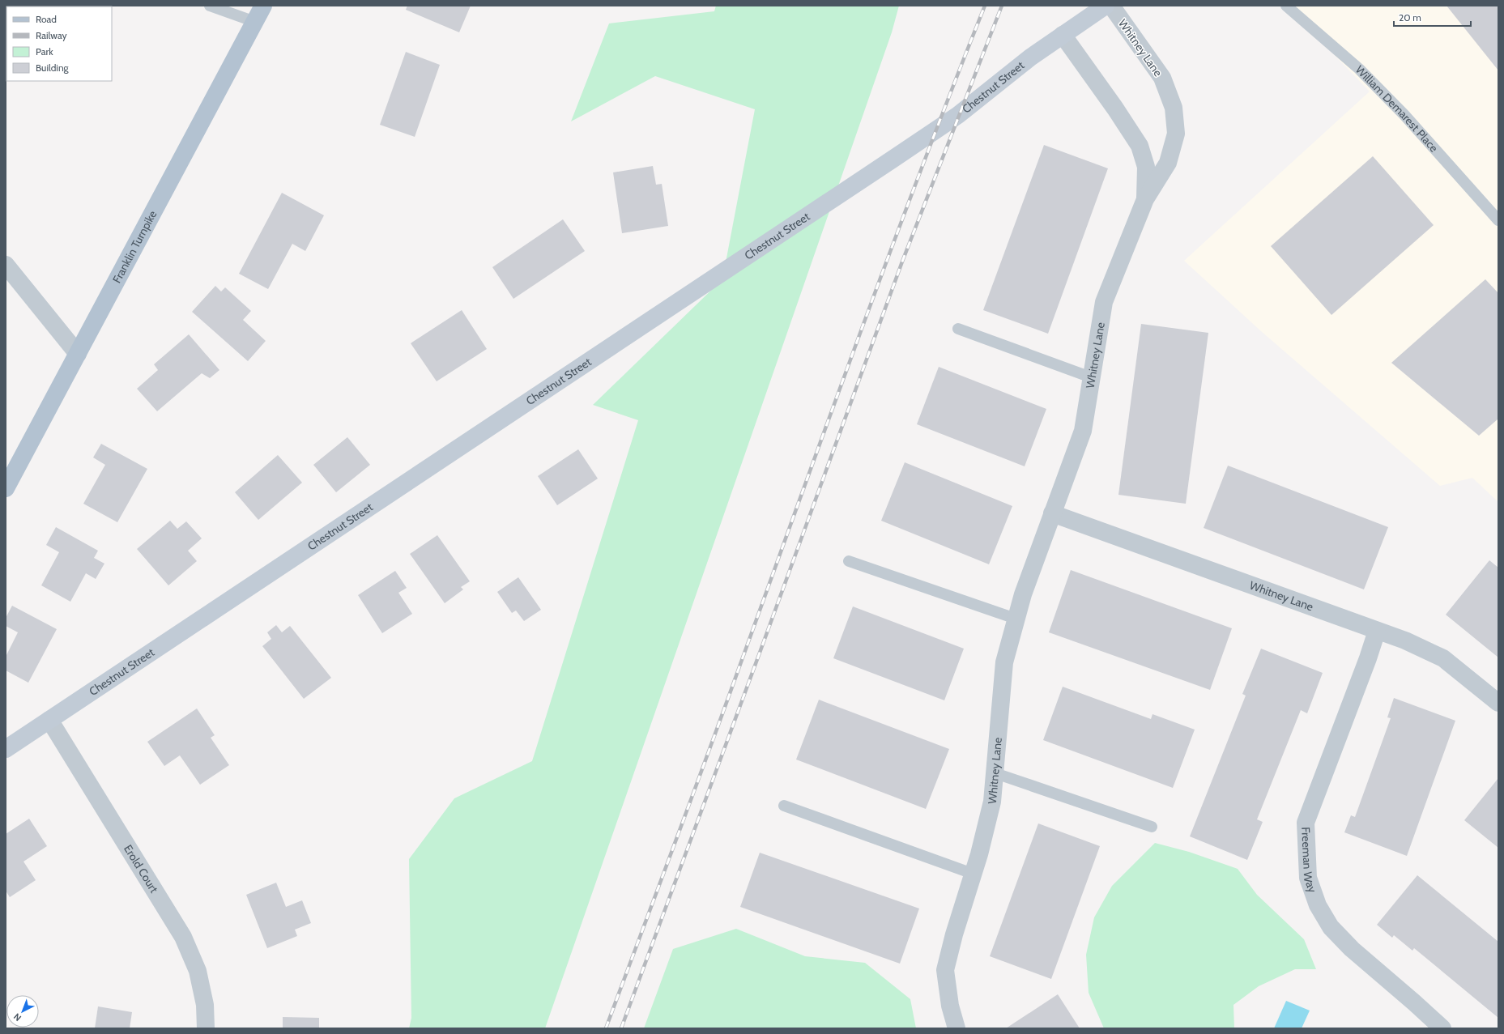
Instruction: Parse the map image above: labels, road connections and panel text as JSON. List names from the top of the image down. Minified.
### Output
{"streets":{"main road":["Franklin Turnpike"],"street":["Whitney Lane","Chestnut Street","Freeman Way","Erold Court"],"lane":["William Demarest Place"]},"crossings":[["Whitney Lane","Chestnut Street"],["Whitney Lane","Freeman Way"],["Chestnut Street","Erold Court"]],"legend":["Road","Railway","Park","Building"],"scale_bar":"20 m","north":"bottom left"}
